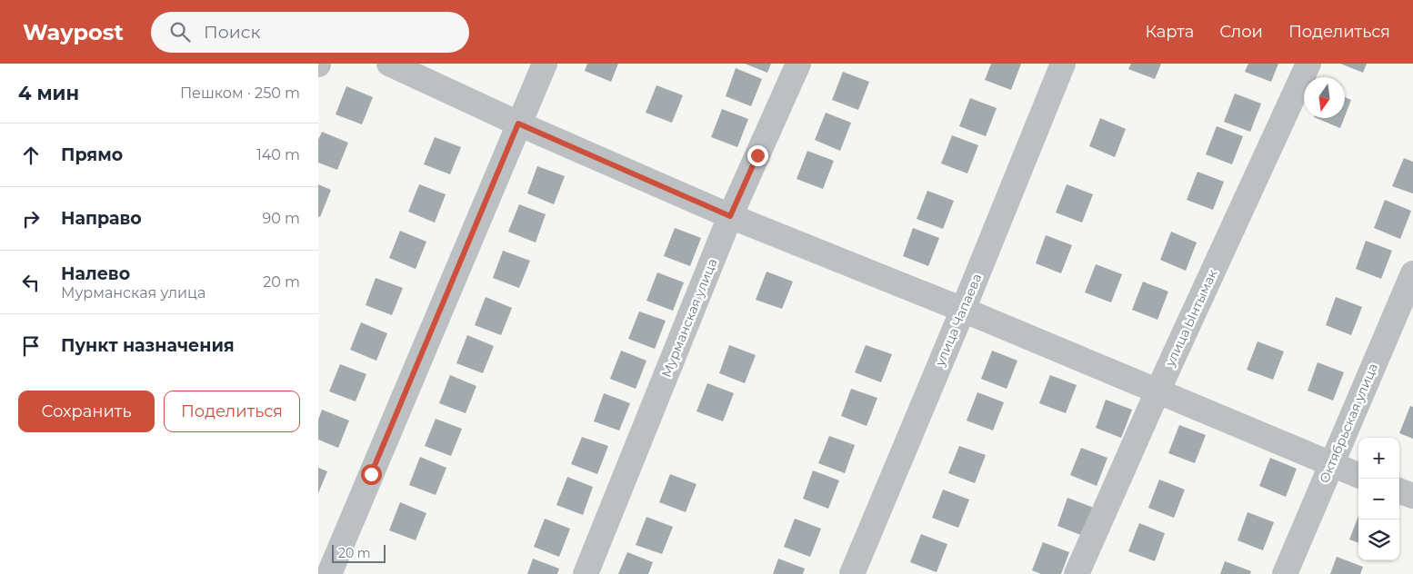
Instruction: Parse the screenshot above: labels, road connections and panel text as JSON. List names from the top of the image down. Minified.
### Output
{"streets":{"street":["Мурманская улица","улица Ынтымак","улица Чапаева","Октябрьская улица"]},"scale_bar":"20 m","north":"bottom","page":{"header":"Waypost","search":"Поиск","nav":["Карта","Слои","Поделиться"],"heading":["4 мин","Пешком · 250 m"],"list":[["Прямо","140 m"],["Направо","90 m"],["Налево","Мурманская улица","20 m"],"Пункт назначения"],"buttons":["Сохранить","Поделиться"],"map_buttons":["+","−"],"scale":"20 m"}}
